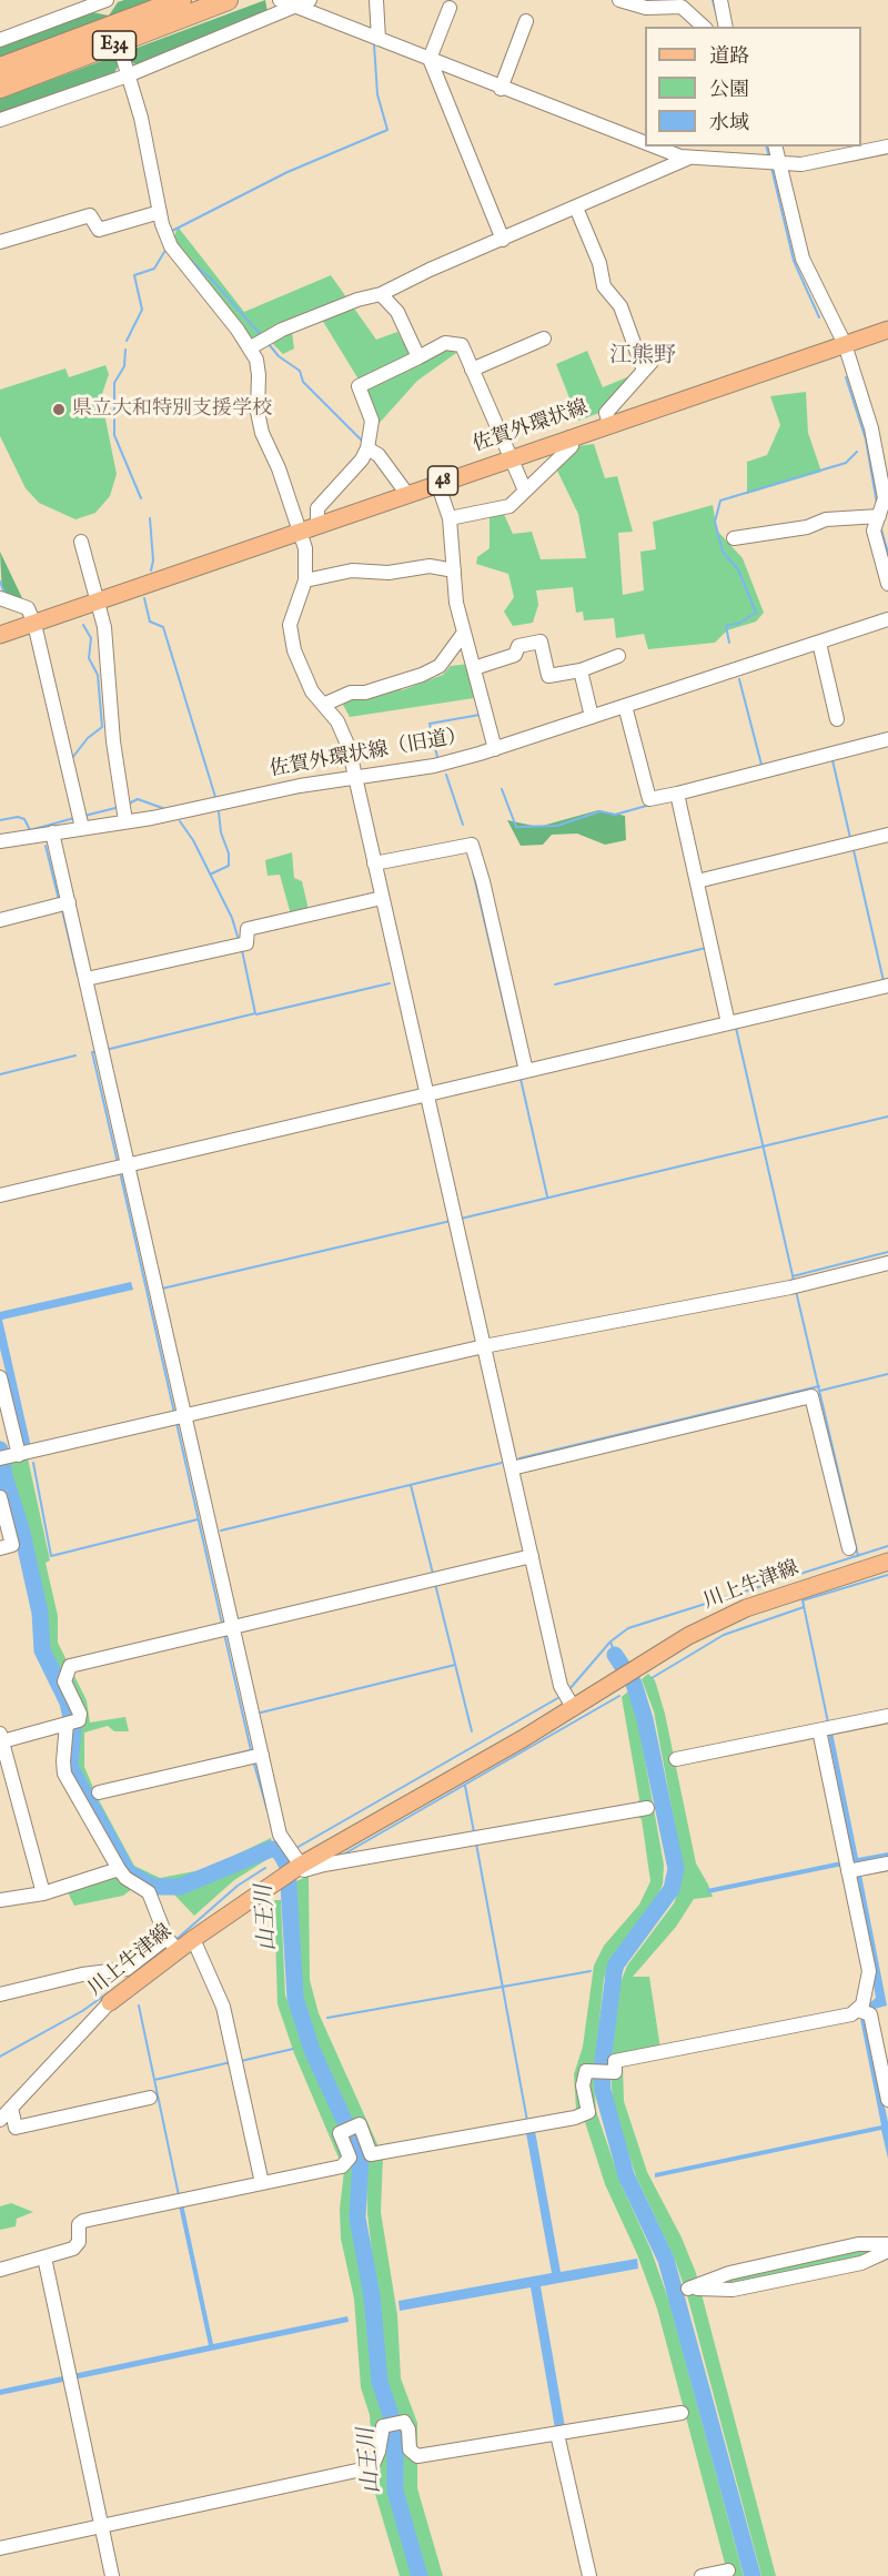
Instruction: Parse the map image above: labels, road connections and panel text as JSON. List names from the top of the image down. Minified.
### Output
{"streets":{"highway":["E34"],"main road":["佐賀外環状線","48","川上牛津線"],"street":["佐賀外環状線（旧道）"]},"districts":["江熊野"],"water":["山王川"],"places":["県立大和特別支援学校"],"legend":["道路","公園","水域"]}
